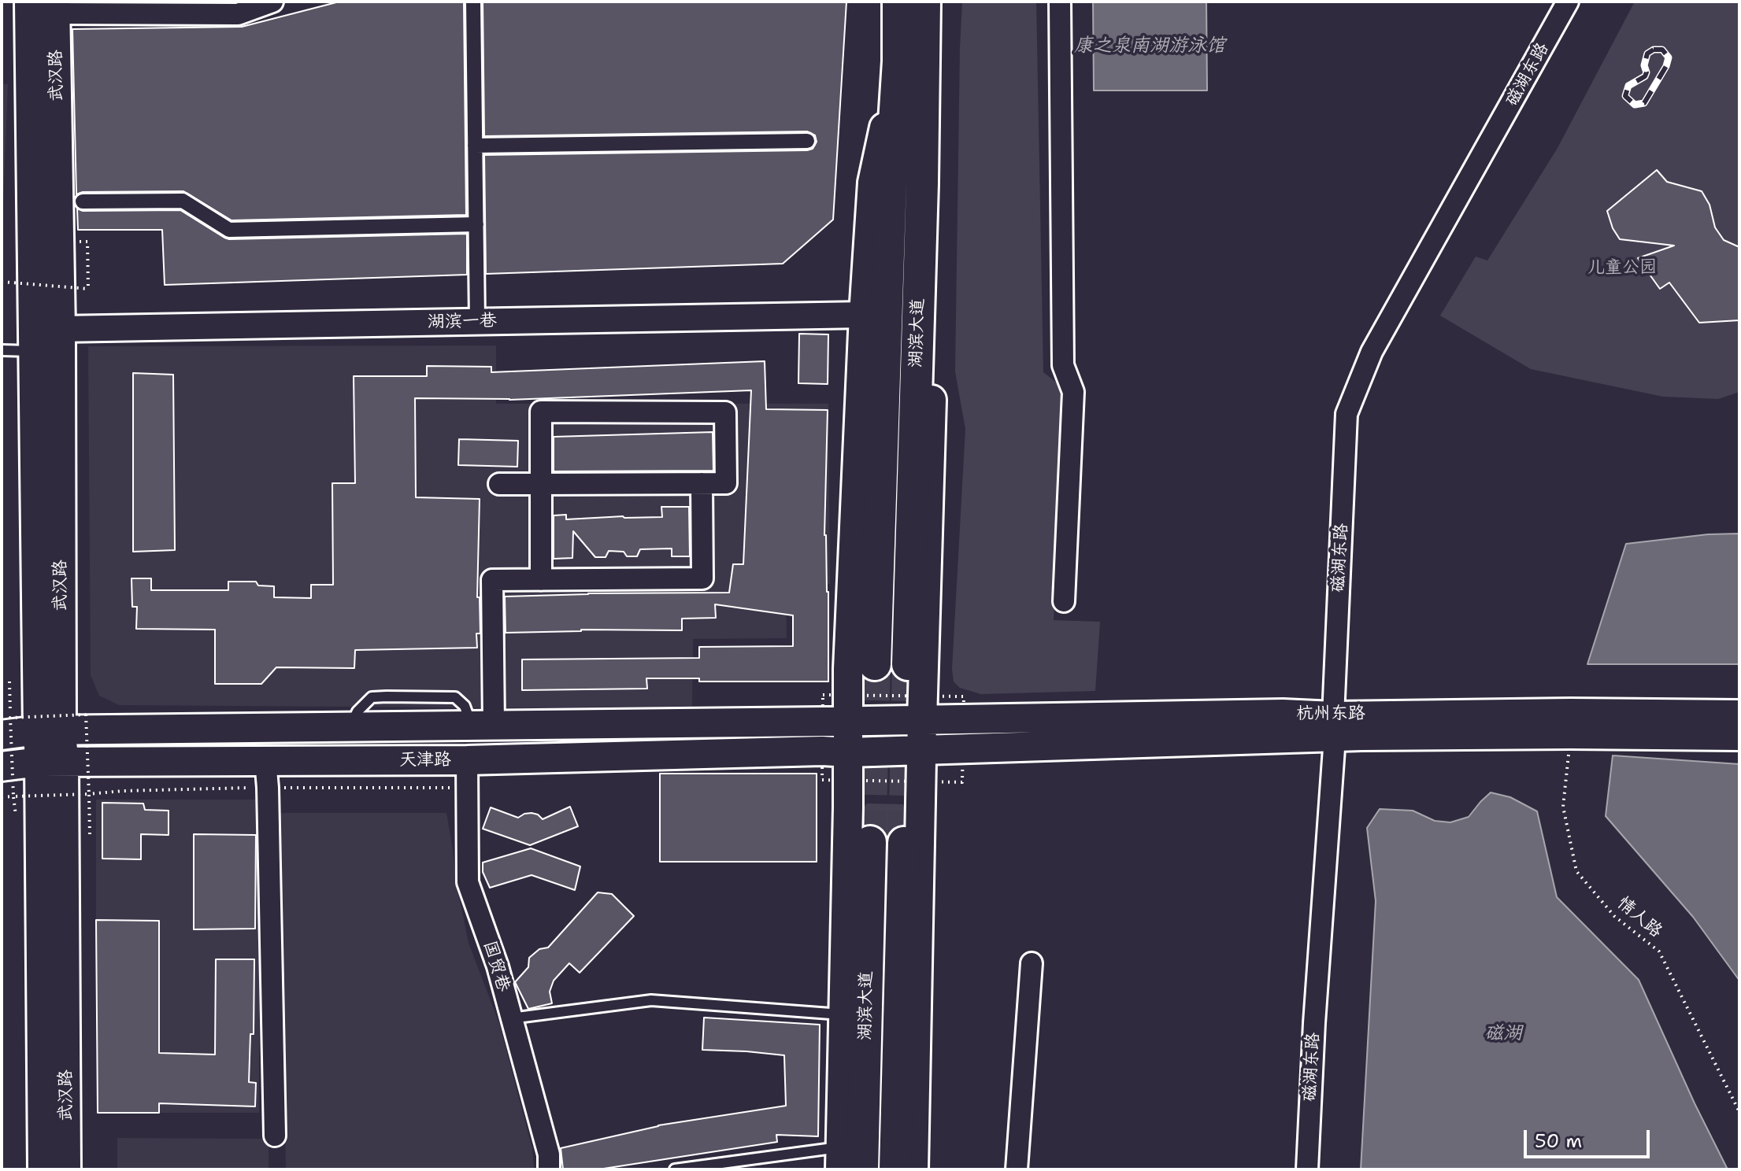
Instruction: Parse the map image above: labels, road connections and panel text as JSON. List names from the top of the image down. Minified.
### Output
{"streets":{"main road":["武汉路","湖滨大道","杭州东路","天津路"],"street":["磁湖东路","湖滨一巷","国贸巷"],"path":["情人路"]},"crossings":[["磁湖东路","杭州东路"],["武汉路","湖滨一巷"],["武汉路","天津路"],["杭州东路","天津路"],["杭州东路","情人路"],["天津路","国贸巷"]],"water":["康之泉南湖游泳馆","磁湖"],"parks":["儿童公园"],"scale_bar":"50 m"}
